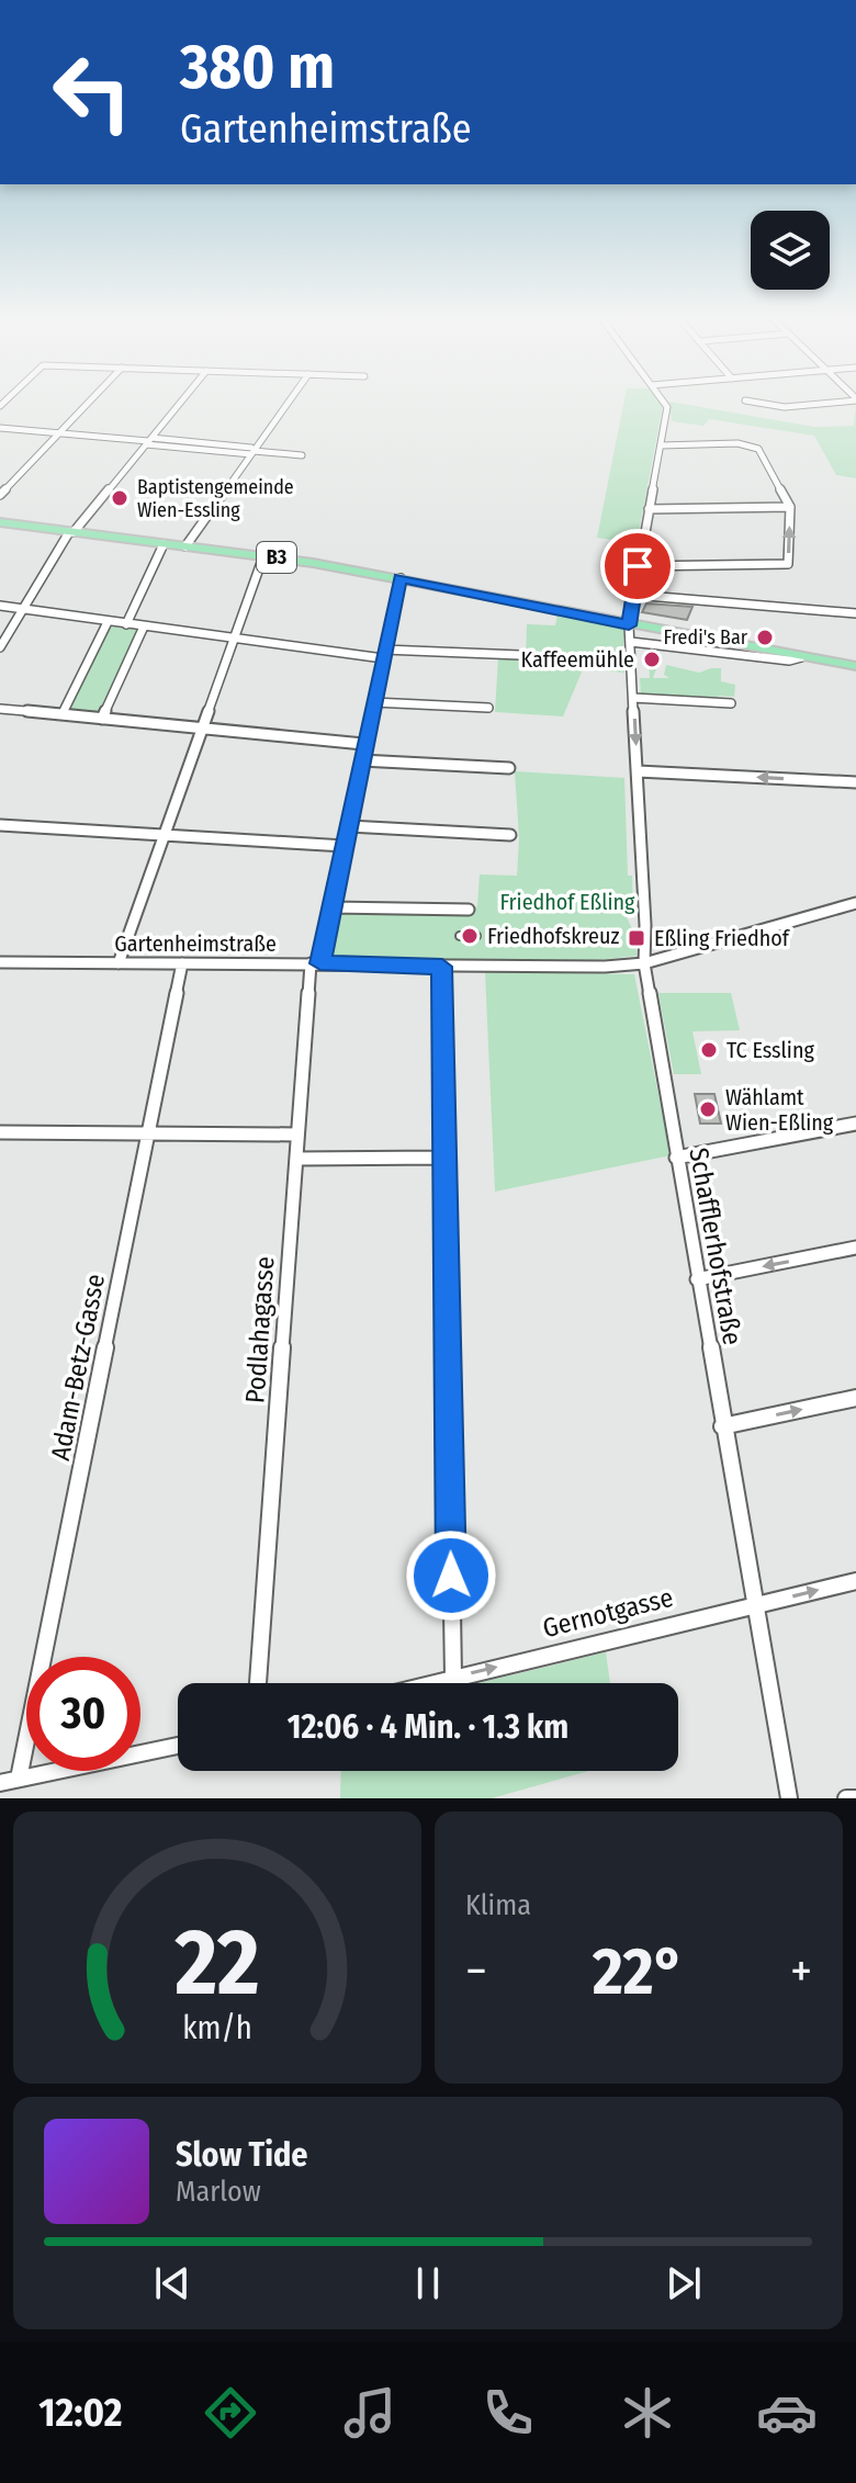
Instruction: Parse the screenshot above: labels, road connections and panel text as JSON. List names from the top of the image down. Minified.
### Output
{"streets":{"main road":["B3"],"street":["Gartenheimstraße","Schafflerhofstraße","Podlahagasse","Adam-Betz-Gasse","Gernotgasse"]},"crossings":[["B3","Schafflerhofstraße"],["B3","Podlahagasse"],["Gartenheimstraße","Schafflerhofstraße"],["Gartenheimstraße","Podlahagasse"],["Gartenheimstraße","Adam-Betz-Gasse"],["Schafflerhofstraße","Gernotgasse"]],"one_way":["Gernotgasse"],"parks":["Friedhof Eßling"],"places":{"other":["Baptistengemeinde Wien-Essling","Fredi's Bar","Kaffeemühle","Friedhofskreuz","TC Essling","Wählamt Wien-Eßling"],"transit":["Eßling Friedhof"]},"page":{"turn":["380 m","Gartenheimstraße"],"limit":"30","trip":"12:06 · 4 Min. · 1.3 km","tile":"Klima","heat":["−","22°","+"],"song":["Slow Tide","Marlow"],"tabs":"12:02","gauge":["22","km/h"]}}
